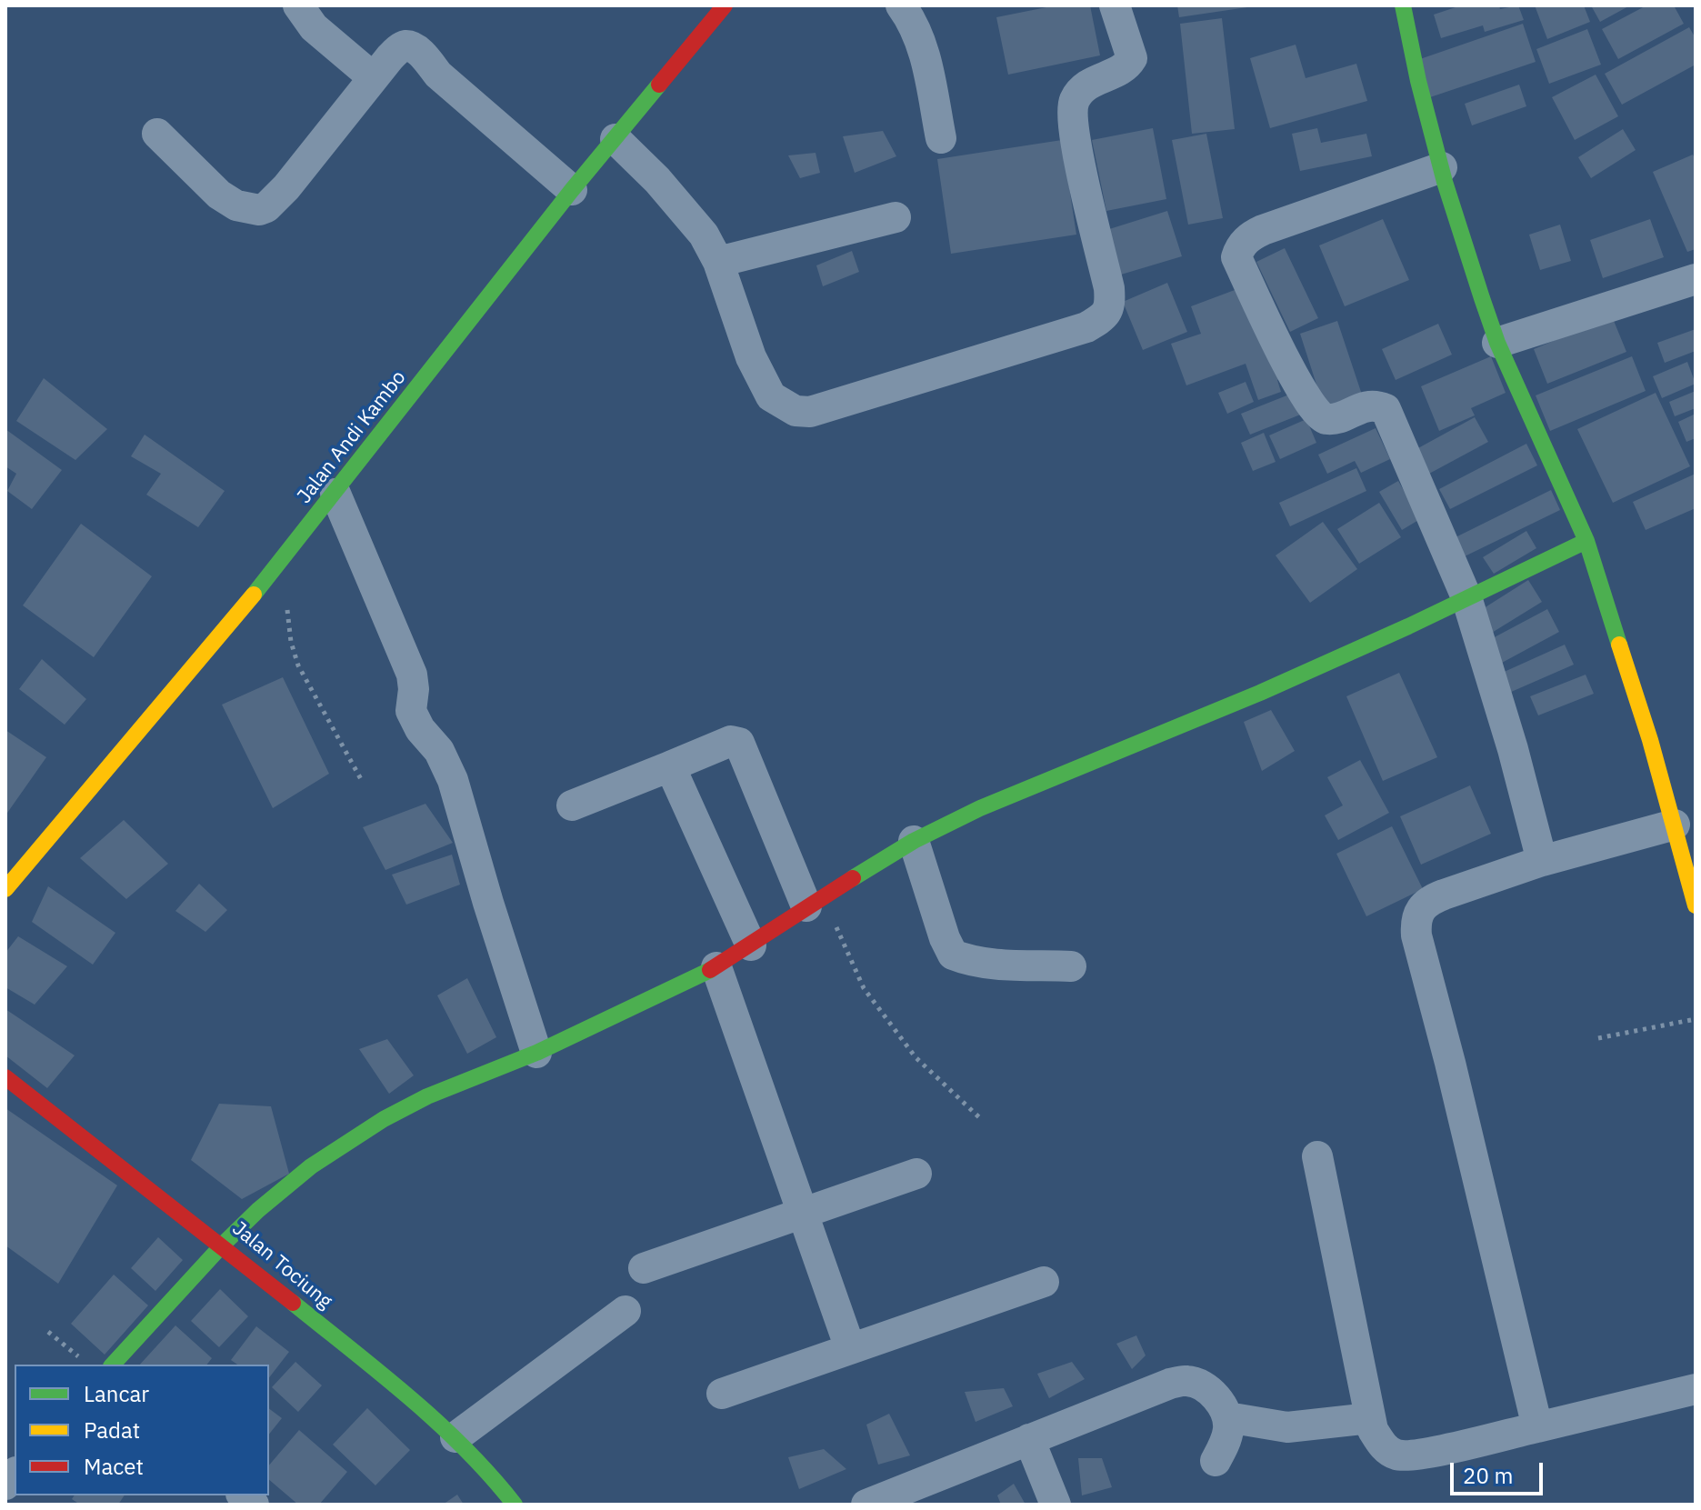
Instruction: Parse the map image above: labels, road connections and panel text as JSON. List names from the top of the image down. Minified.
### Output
{"streets":{"street":["Jalan Andi Kambo","Jalan Tociung"]},"legend":["Lancar","Padat","Macet"],"scale_bar":"20 m"}
